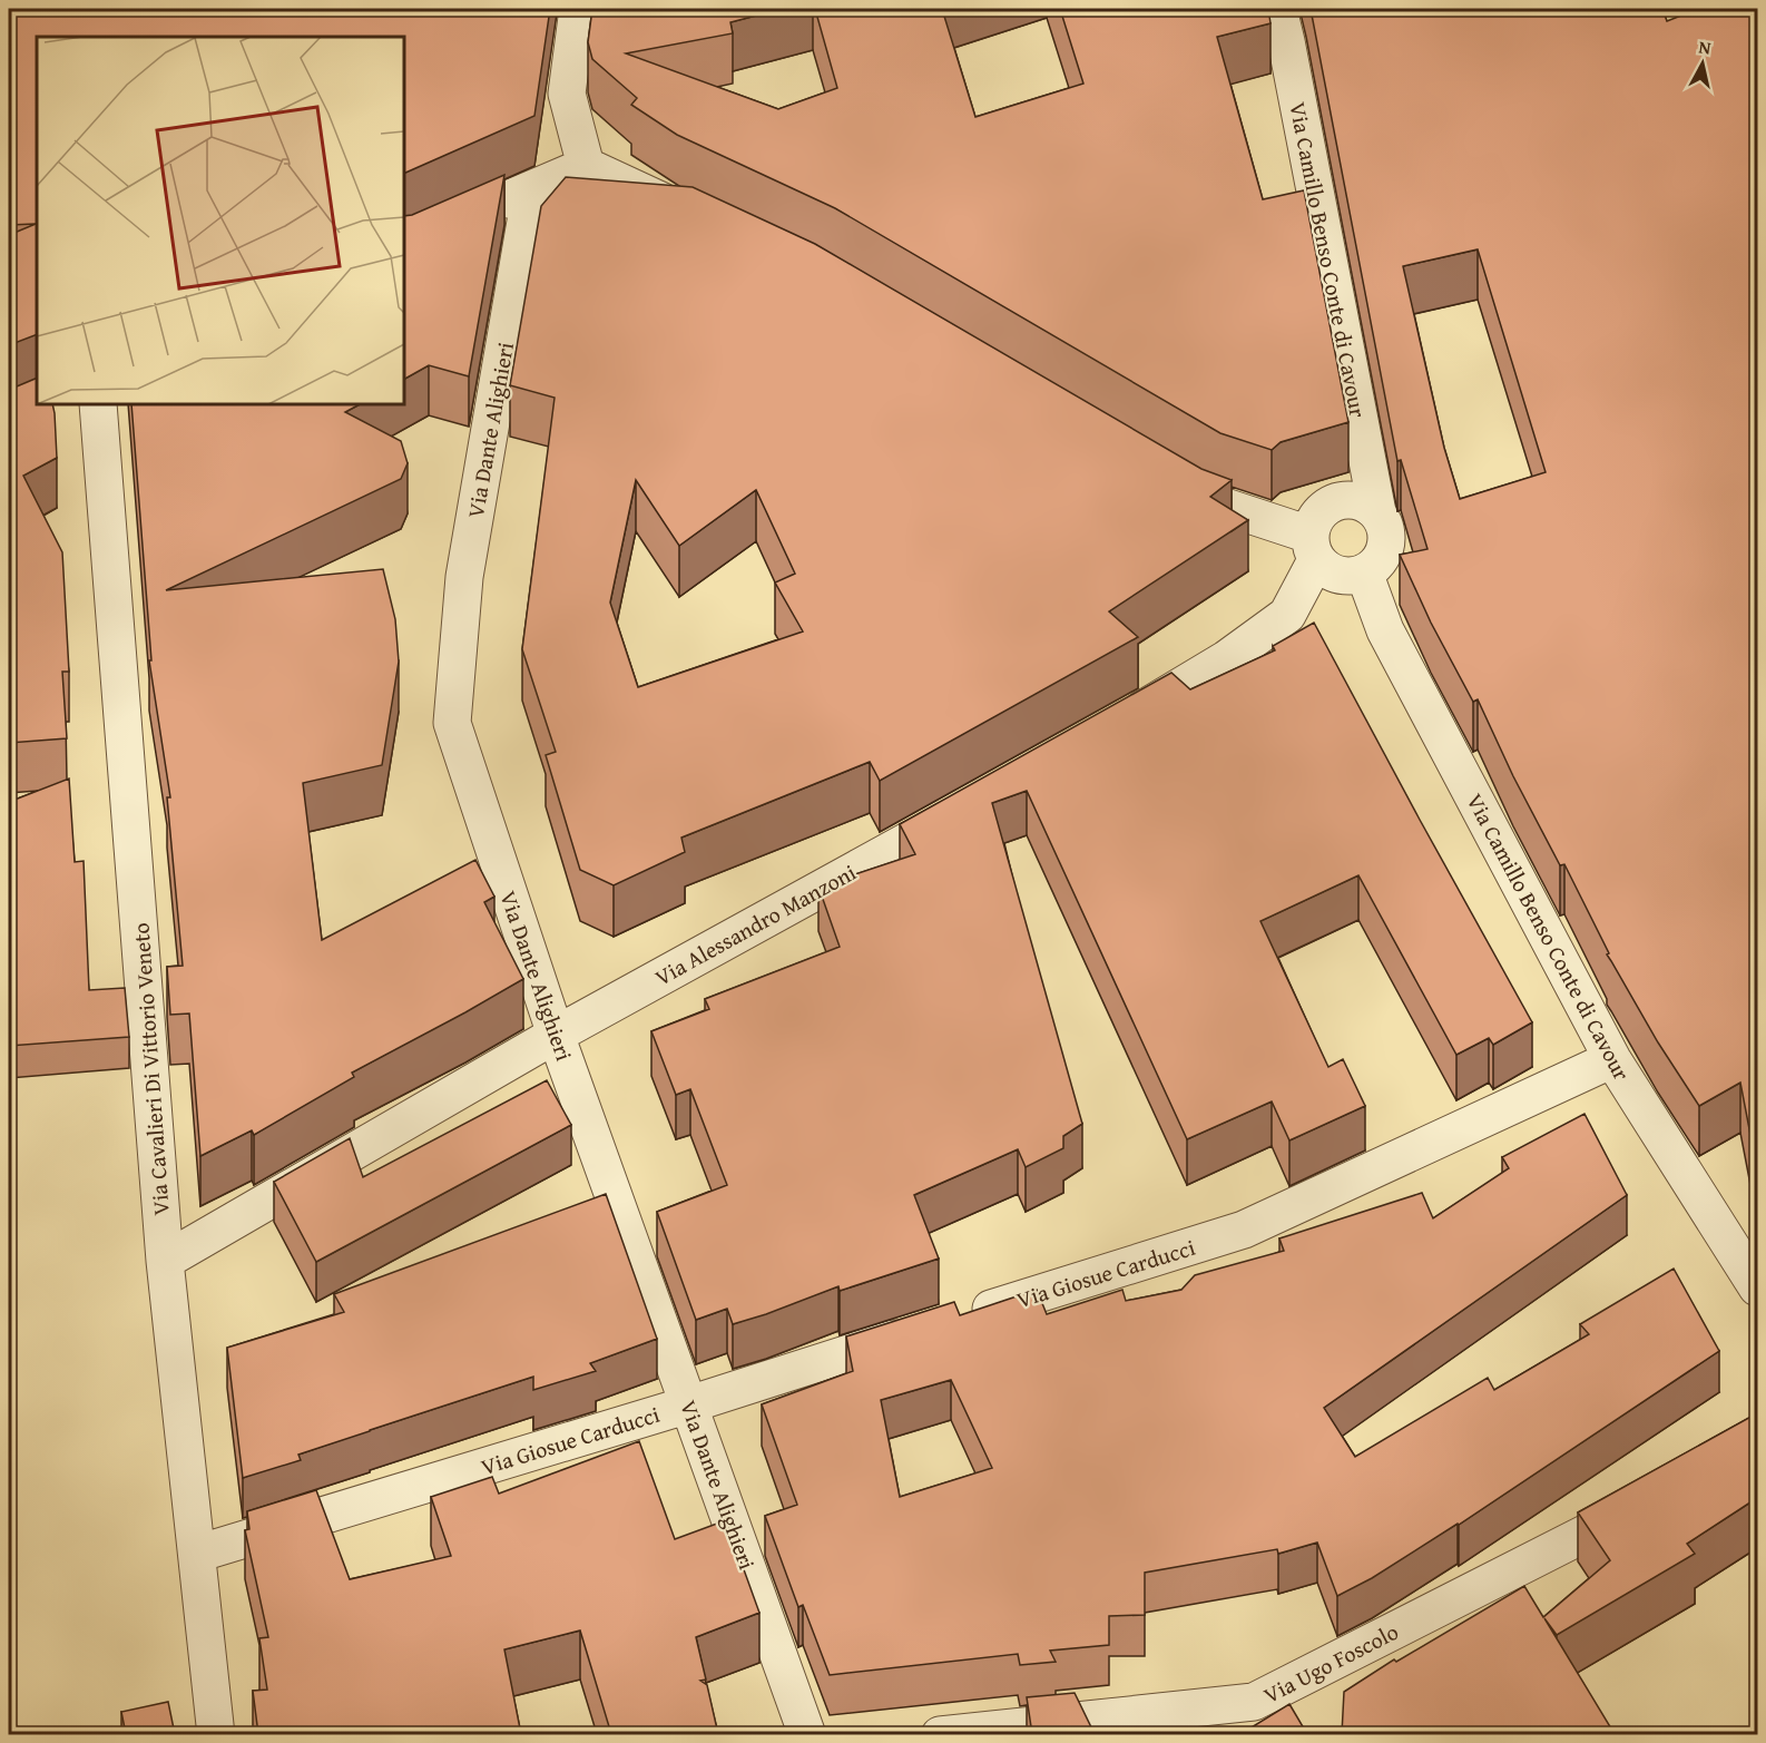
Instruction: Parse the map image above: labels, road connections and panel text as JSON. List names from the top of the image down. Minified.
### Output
{"streets":{"street":["Via Camillo Benso Conte di Cavour","Via Dante Alighieri","Via Alessandro Manzoni","Via Cavalieri Di Vittorio Veneto","Via Giosue Carducci","Via Ugo Foscolo"]},"crossings":[["Via Camillo Benso Conte di Cavour","Via Giosue Carducci"],["Via Dante Alighieri","Via Alessandro Manzoni"],["Via Dante Alighieri","Via Giosue Carducci"],["Via Alessandro Manzoni","Via Cavalieri Di Vittorio Veneto"],["Via Cavalieri Di Vittorio Veneto","Via Giosue Carducci"]],"north":"top"}
